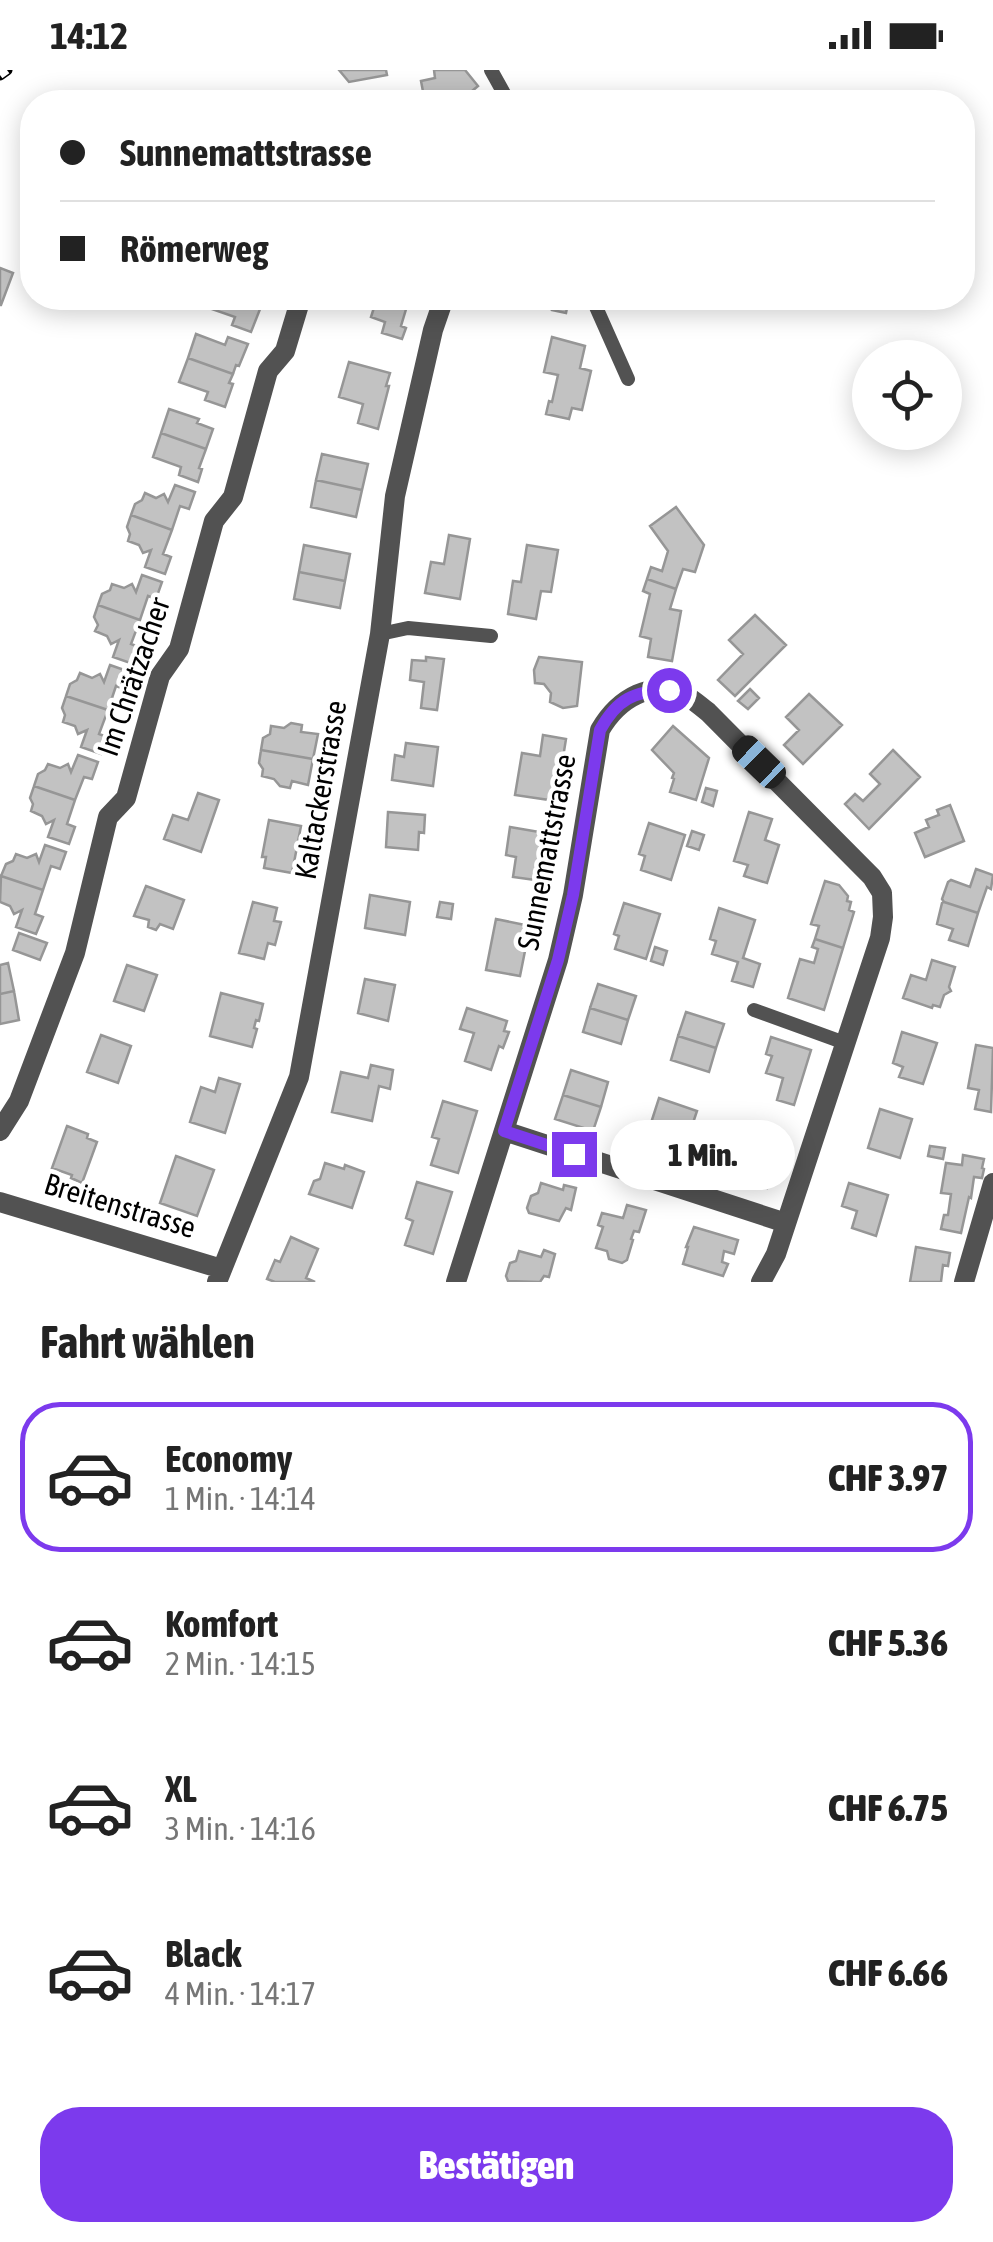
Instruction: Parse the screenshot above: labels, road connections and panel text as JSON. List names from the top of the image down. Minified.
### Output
{"streets":{"street":["Im Chrätzacher","Kaltackerstrasse","Sunnemattstrasse","Breitenstrasse"]},"crossings":[["Kaltackerstrasse","Breitenstrasse"]],"page":{"status":"14:12","banner":["Sunnemattstrasse","Römerweg"],"bubble":"1 Min.","heading":"Fahrt wählen","list":[{"name":"Economy","note":"1 Min. · 14:14","value":"CHF 3.97"},{"name":"Komfort","note":"2 Min. · 14:15","value":"CHF 5.36"},{"name":"XL","note":"3 Min. · 14:16","value":"CHF 6.75"},{"name":"Black","note":"4 Min. · 14:17","value":"CHF 6.66"}],"buttons":"Bestätigen"}}
